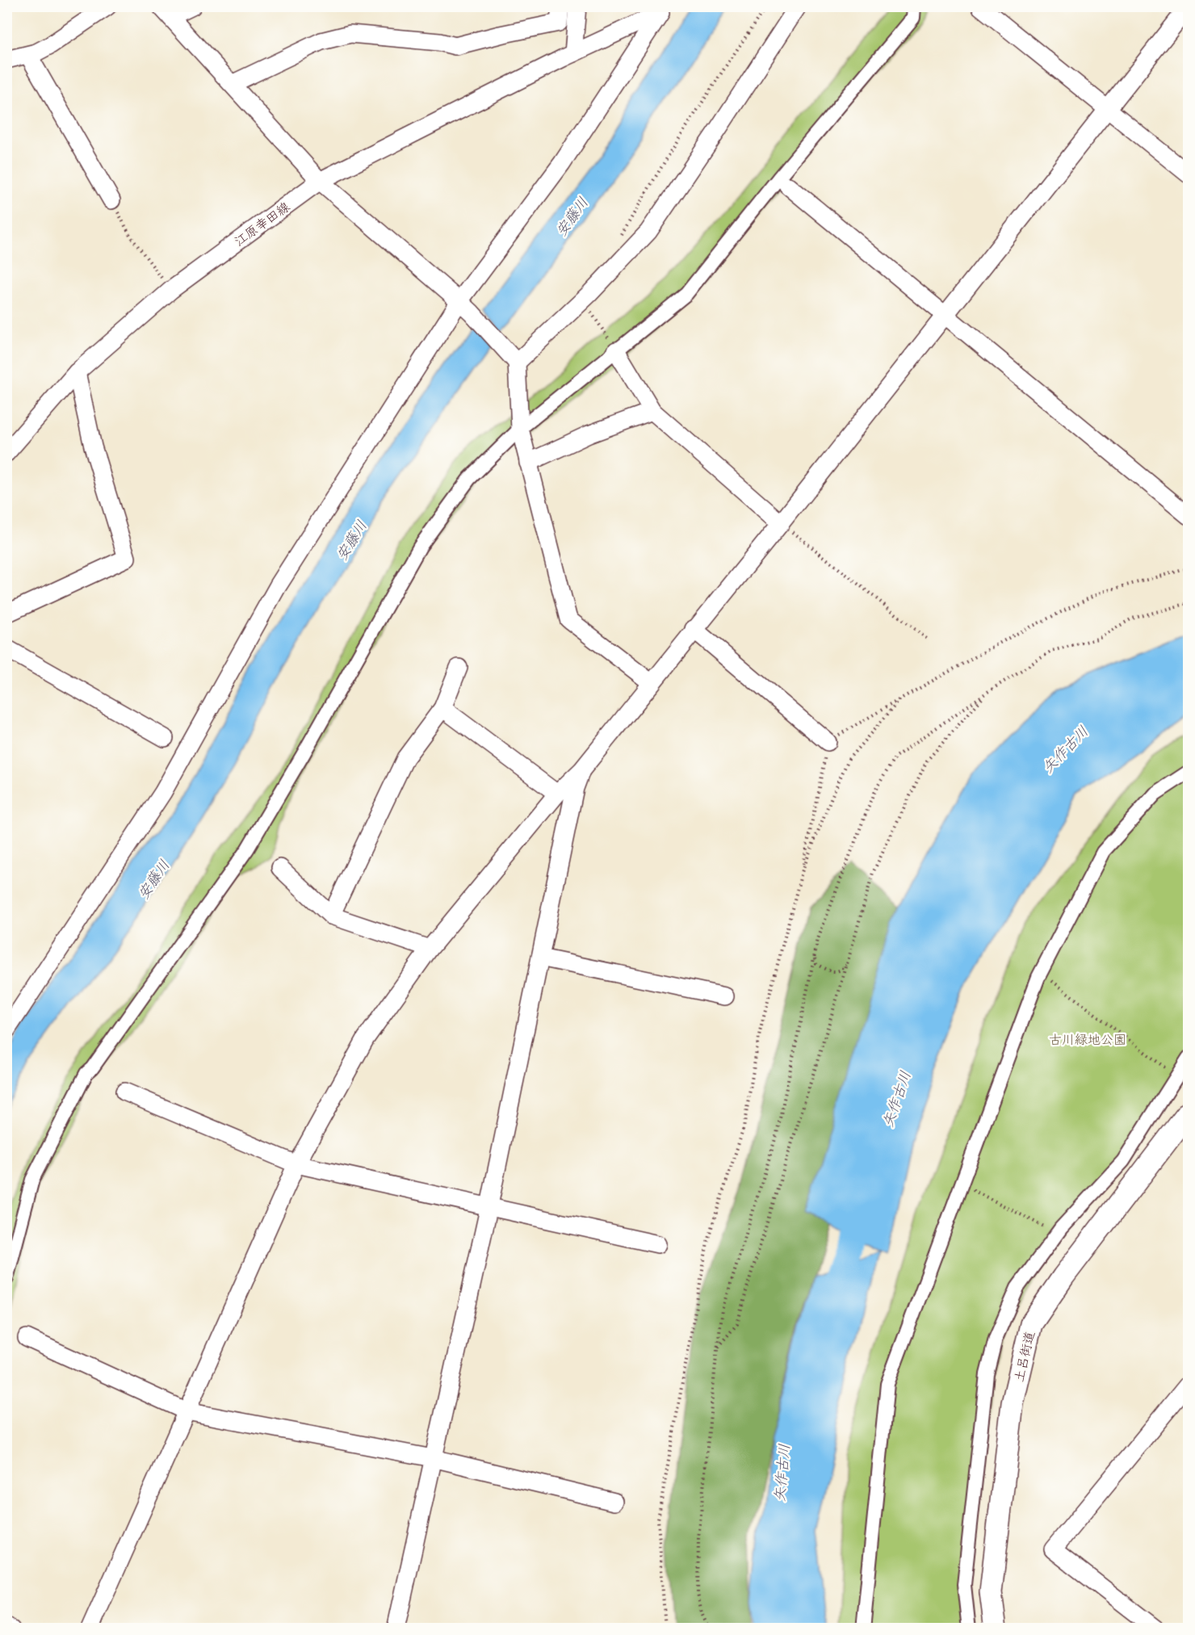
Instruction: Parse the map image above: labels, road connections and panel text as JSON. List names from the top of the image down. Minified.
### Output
{"streets":{"street":["江原幸田線","土呂街道"]},"water":["安藤川","矢作古川"],"parks":["古川緑地公園"]}
